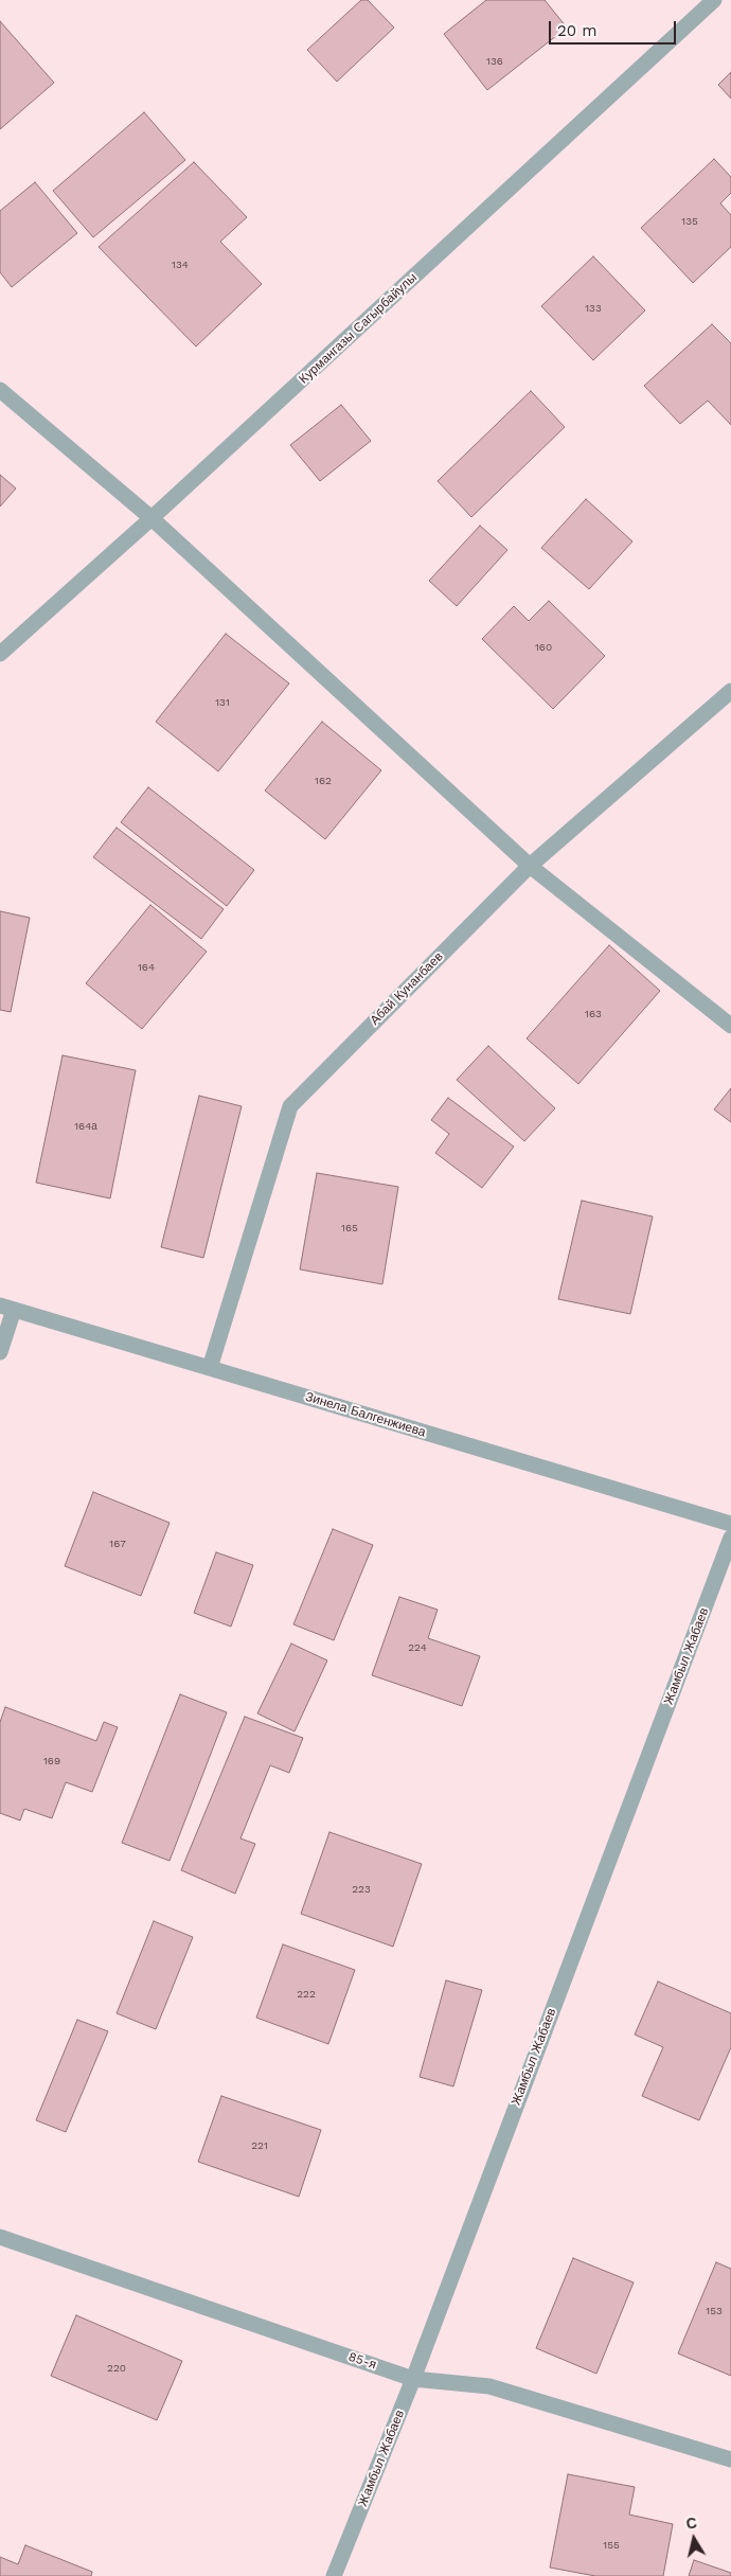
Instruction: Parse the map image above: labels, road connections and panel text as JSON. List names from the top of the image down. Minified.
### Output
{"streets":{"street":["Курмангазы Сагырбайулы","Абай Кунанбаев","Зинела Балгенжиева","Жамбыл Жабаев","85-я"]},"crossings":[["Абай Кунанбаев","Зинела Балгенжиева"],["Жамбыл Жабаев","85-я"]],"house_numbers":["136","135","134","133","160","131","162","164","163","164а","165","167","224","169","223","222","221","153","220","155"],"scale_bar":"20 m","north":"top"}
